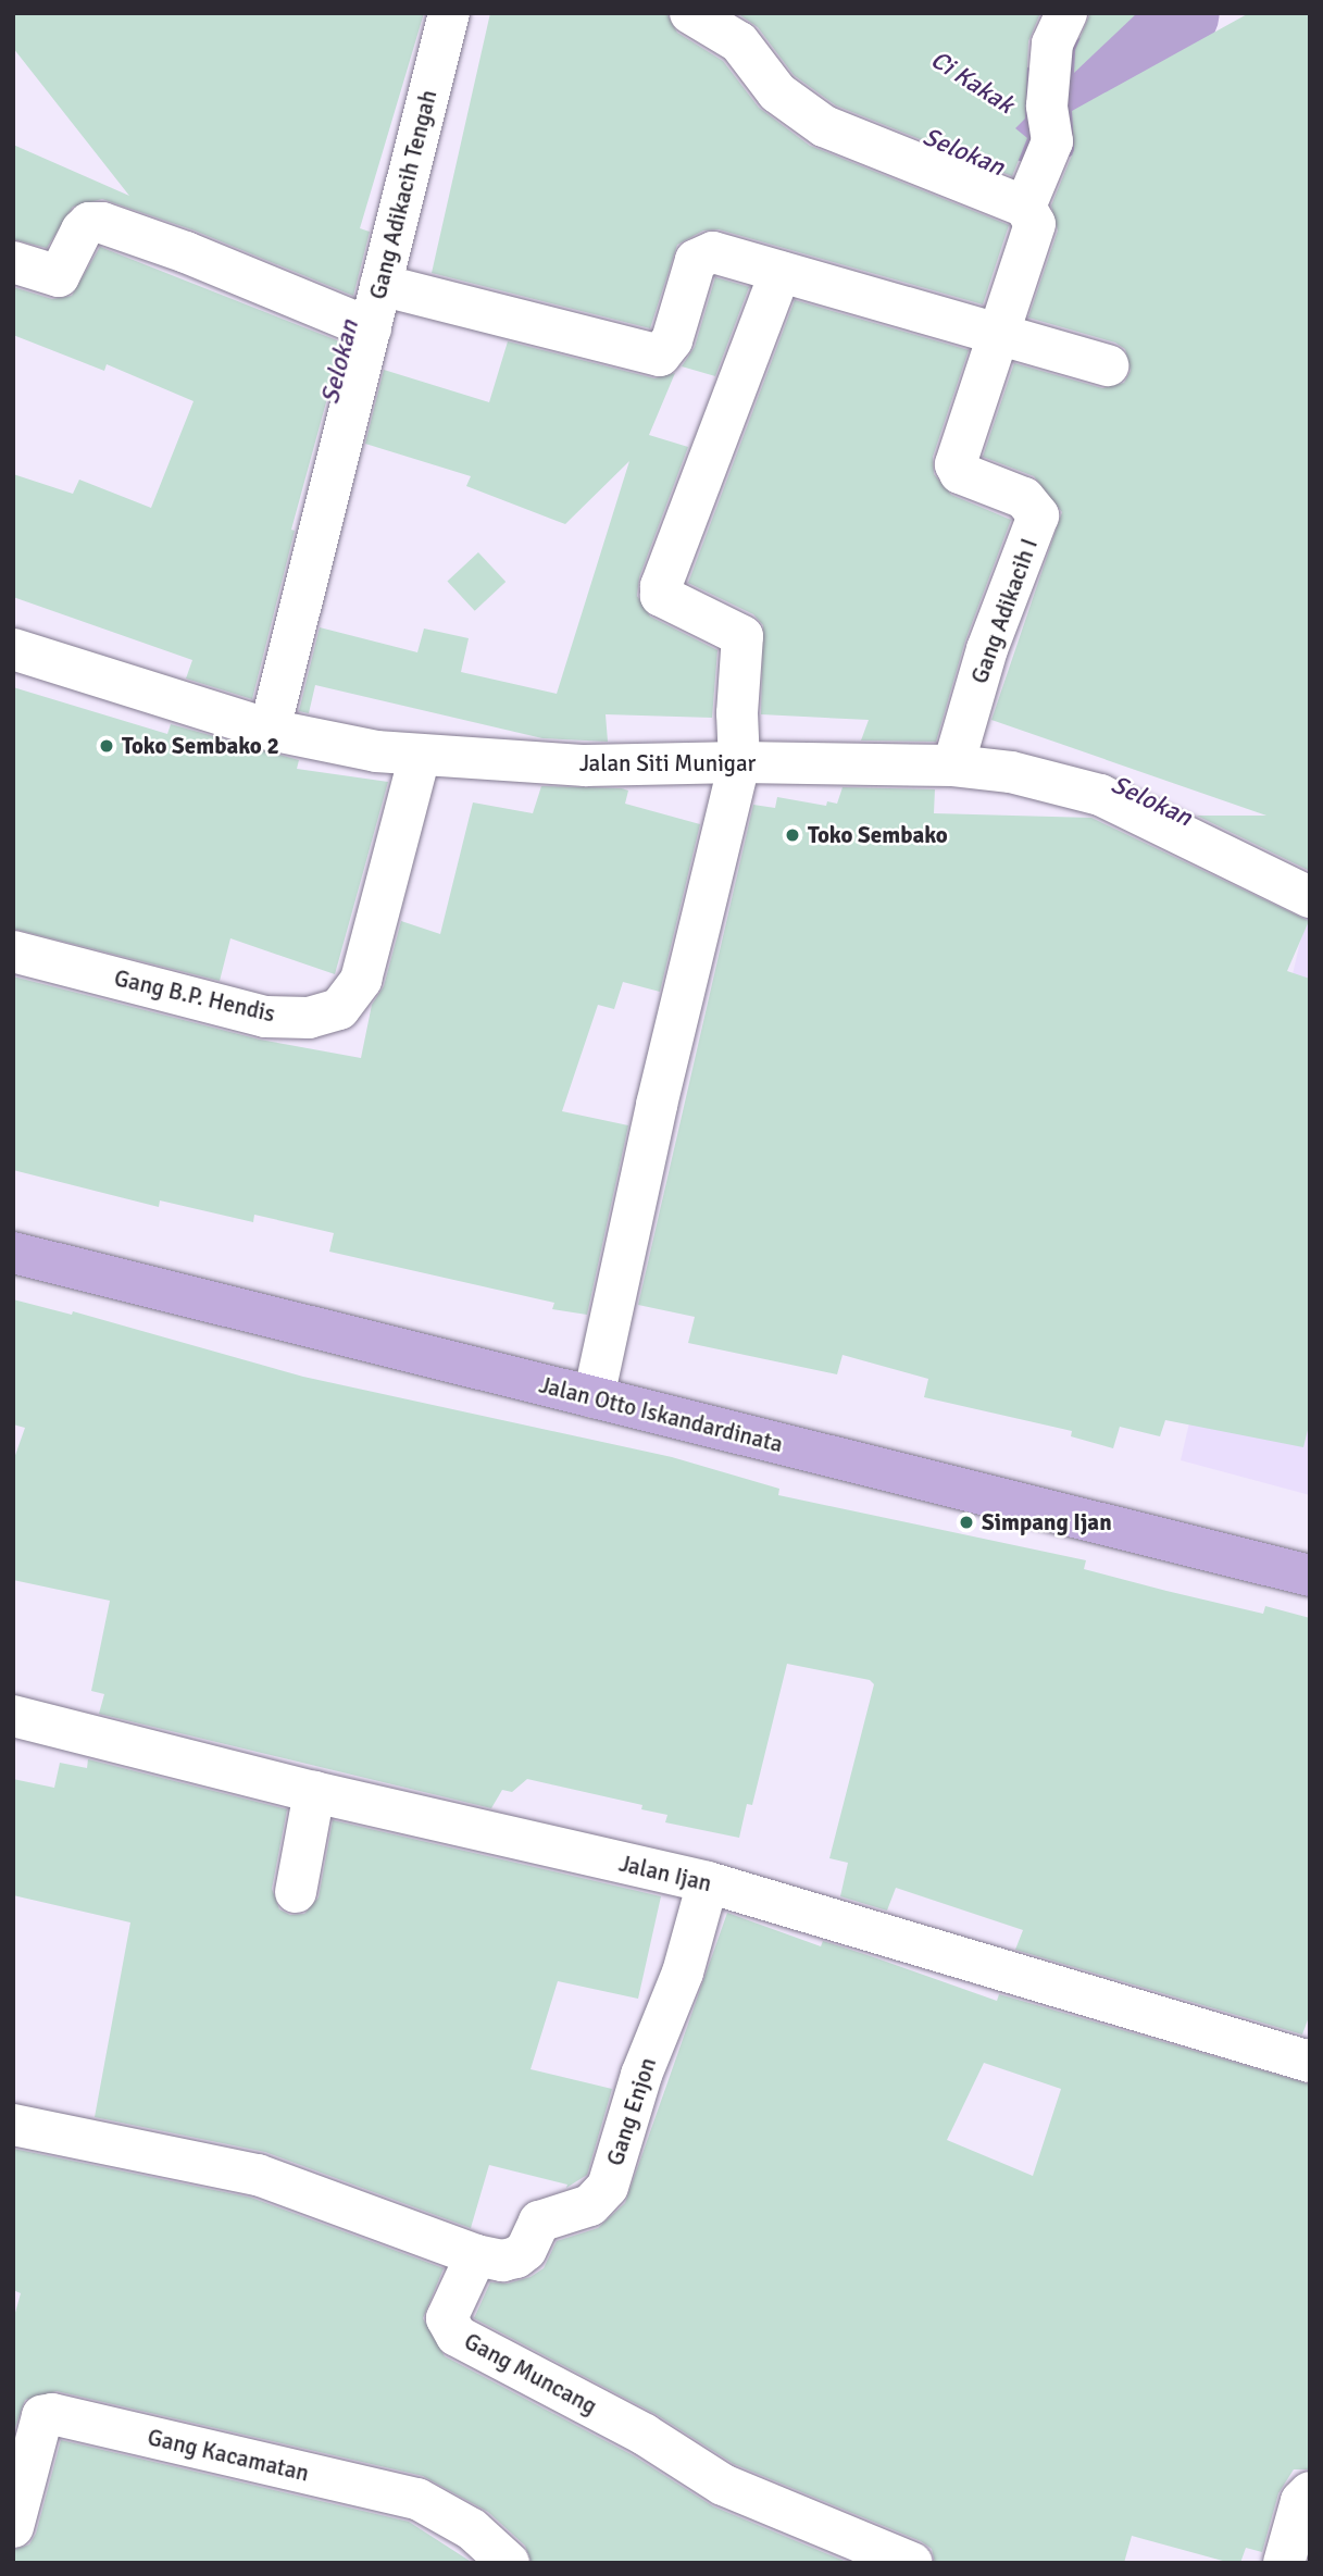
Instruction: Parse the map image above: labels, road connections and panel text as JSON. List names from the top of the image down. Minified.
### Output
{"streets":{"main road":["Jalan Otto Iskandardinata"],"street":["Gang Adikacih Tengah","Gang Adikacih I","Jalan Siti Munigar","Gang B.P. Hendis","Jalan Ijan","Gang Enjon","Gang Muncang","Gang Kacamatan"]},"crossings":[["Gang Adikacih Tengah","Jalan Siti Munigar"],["Gang Adikacih I","Jalan Siti Munigar"],["Jalan Siti Munigar","Gang B.P. Hendis"],["Jalan Ijan","Gang Enjon"],["Gang Enjon","Gang Muncang"]],"water":["Ci Kakak","Selokan"],"places":["Toko Sembako 2","Toko Sembako","Simpang Ijan"]}
